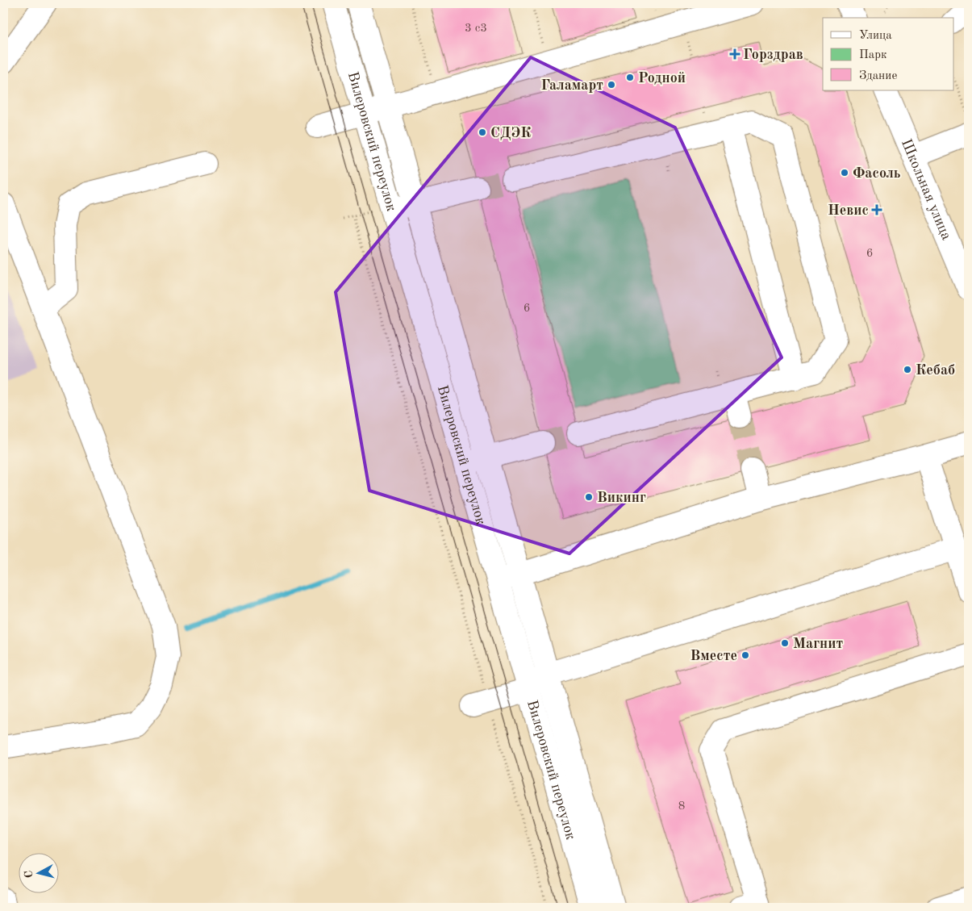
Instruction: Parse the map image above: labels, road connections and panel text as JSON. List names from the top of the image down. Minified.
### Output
{"streets":{"street":["Вилеровский переулок","Школьная улица"]},"places":{"health":["Горздрав","Невис"],"other":["Родной","Галамарт","СДЭК","Фасоль","Кебаб","Викинг","Магнит","Вместе"]},"house_numbers":["3 с3","6","6","8"],"legend":["Улица","Парк","Здание"],"north":"left"}
